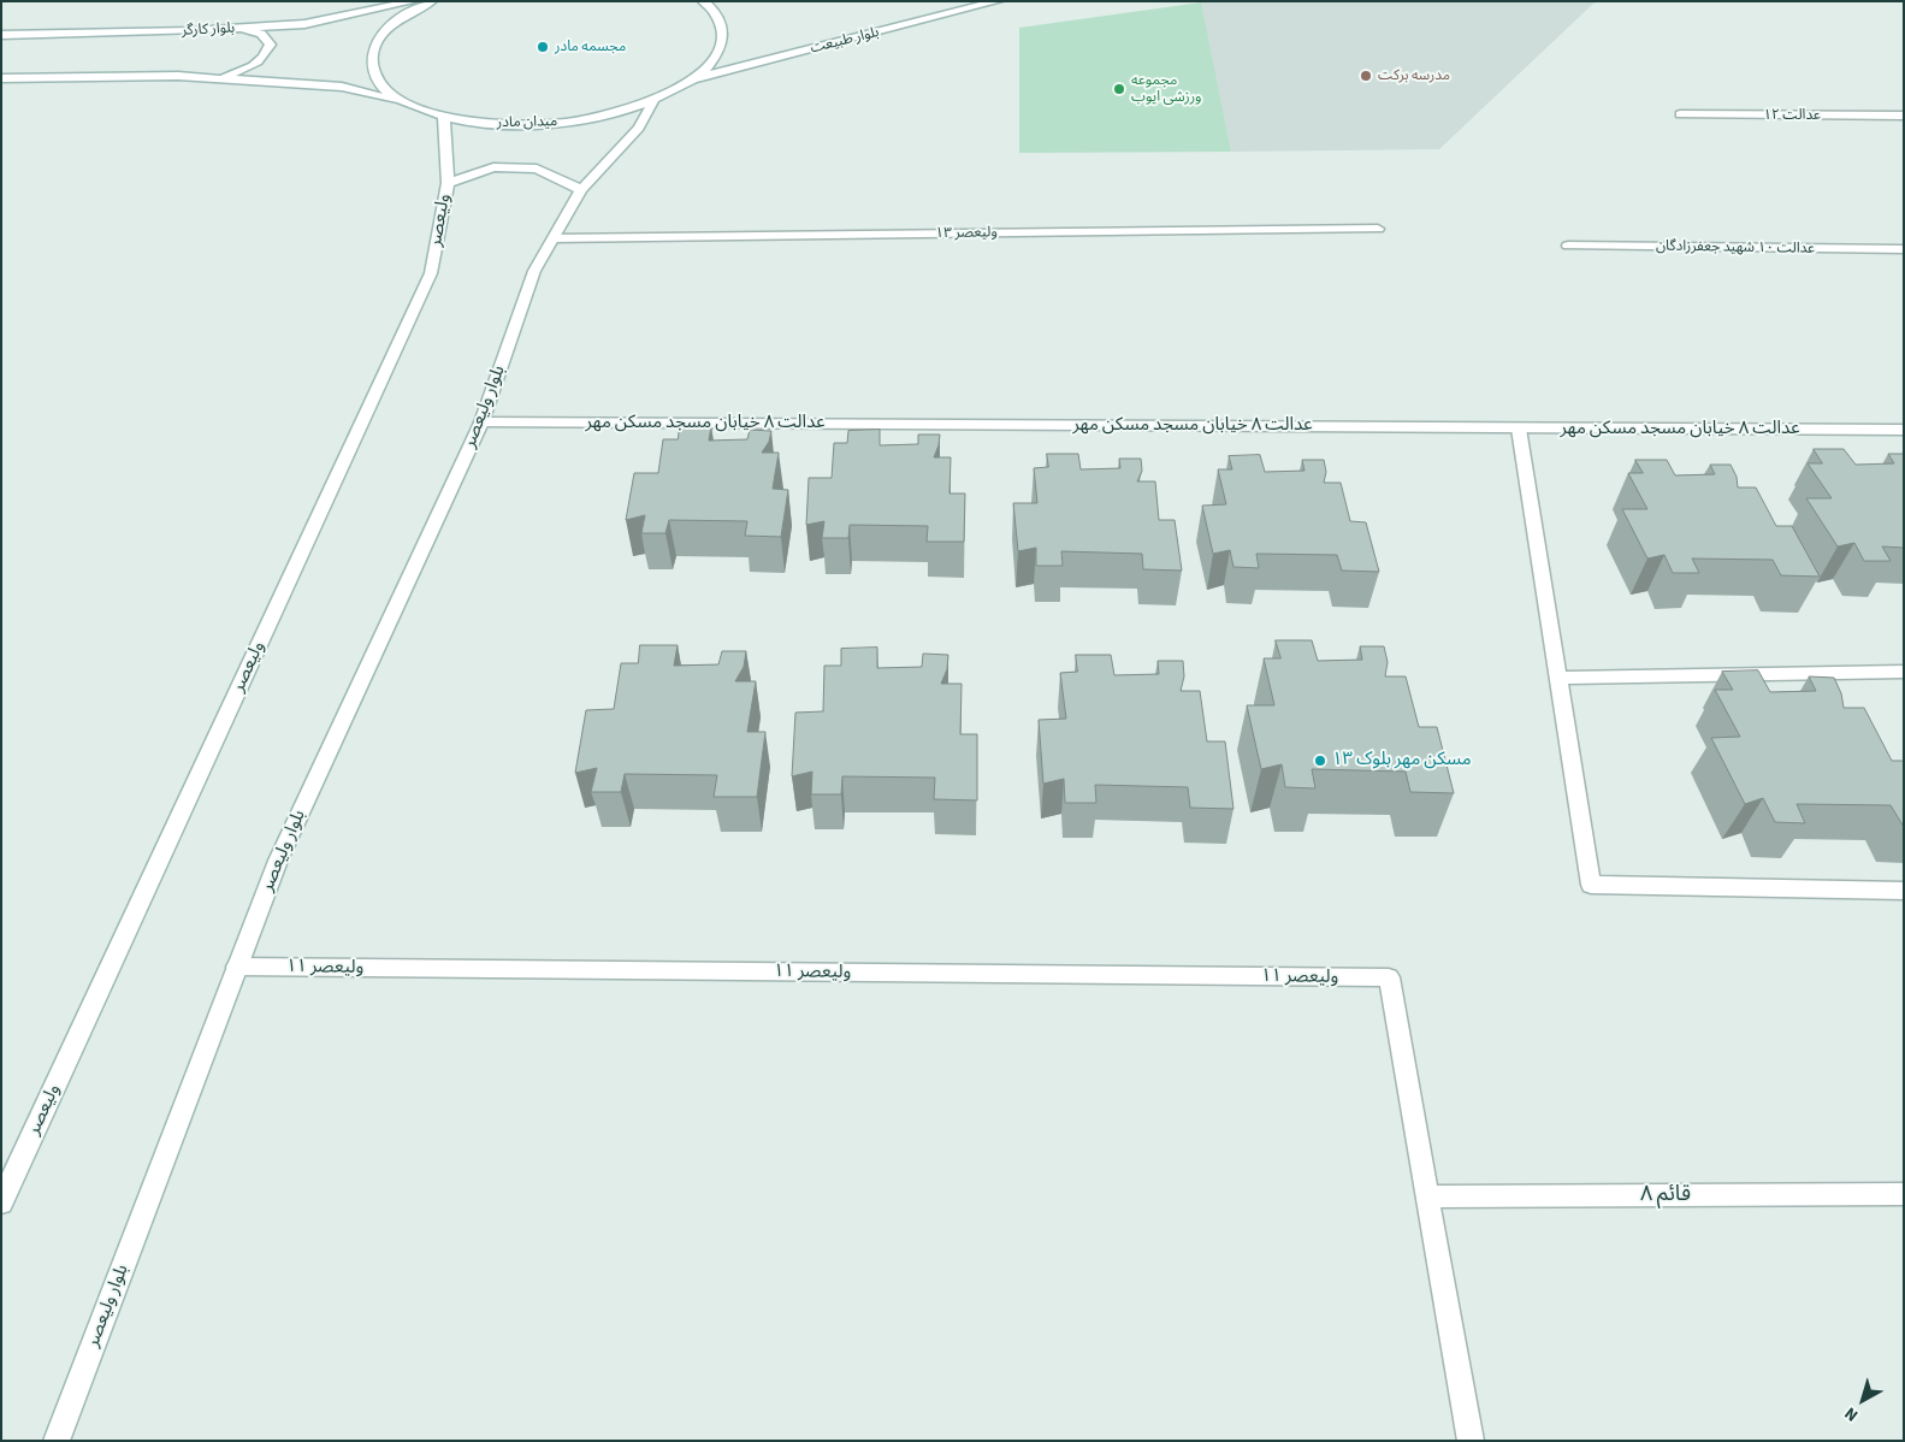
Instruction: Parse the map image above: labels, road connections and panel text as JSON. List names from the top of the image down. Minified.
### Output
{"streets":{"main road":["بلوار کارگر","بلوار طبیعت","عدالت ۱۲","میدان مادر","ولیعصر","ولیعصر ۱۳","عدالت ۱۰ شهید جعفرزادگان","بلوار ولیعصر","عدالت ۸ خیابان مسجد مسکن مهر","ولیعصر ۱۱","قائم ۸"]},"crossings":[["بلوار طبیعت","میدان مادر"],["میدان مادر","ولیعصر"],["ولیعصر ۱۳","بلوار ولیعصر"],["بلوار ولیعصر","عدالت ۸ خیابان مسجد مسکن مهر"],["بلوار ولیعصر","ولیعصر ۱۱"],["ولیعصر ۱۱","قائم ۸"]],"places":["مجسمه مادر","مدرسه برکت","مجموعه ورزشی ایوب","مسکن مهر بلوک ۱۳"],"north":"bottom left"}
